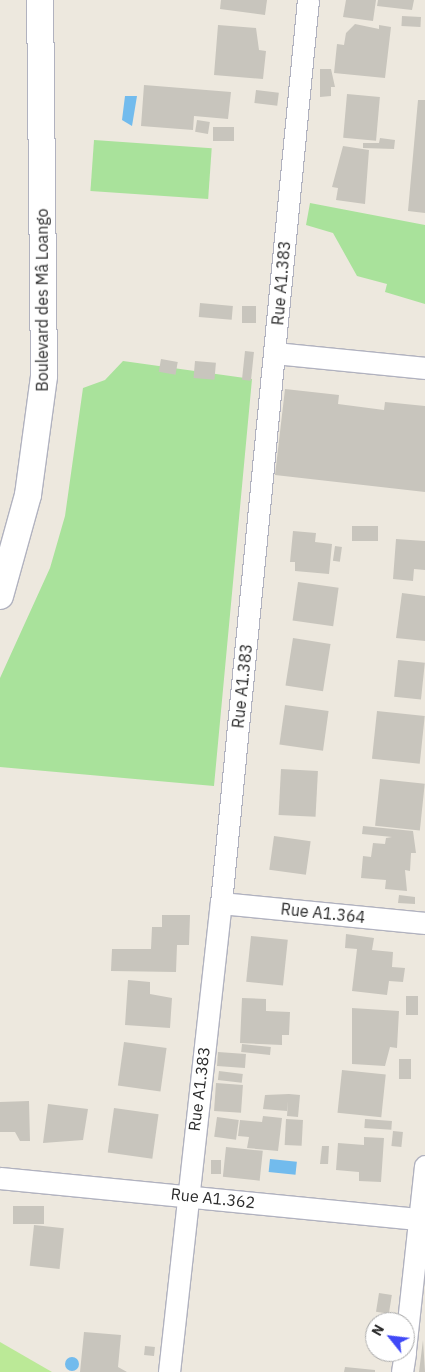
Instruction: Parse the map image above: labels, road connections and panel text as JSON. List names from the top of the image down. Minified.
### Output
{"streets":{"street":["Rue A1.383","Boulevard des Mâ Loango","Rue A1.364","Rue A1.362"]},"crossings":[["Rue A1.383","Rue A1.364"],["Rue A1.383","Rue A1.362"]],"north":"top left"}
